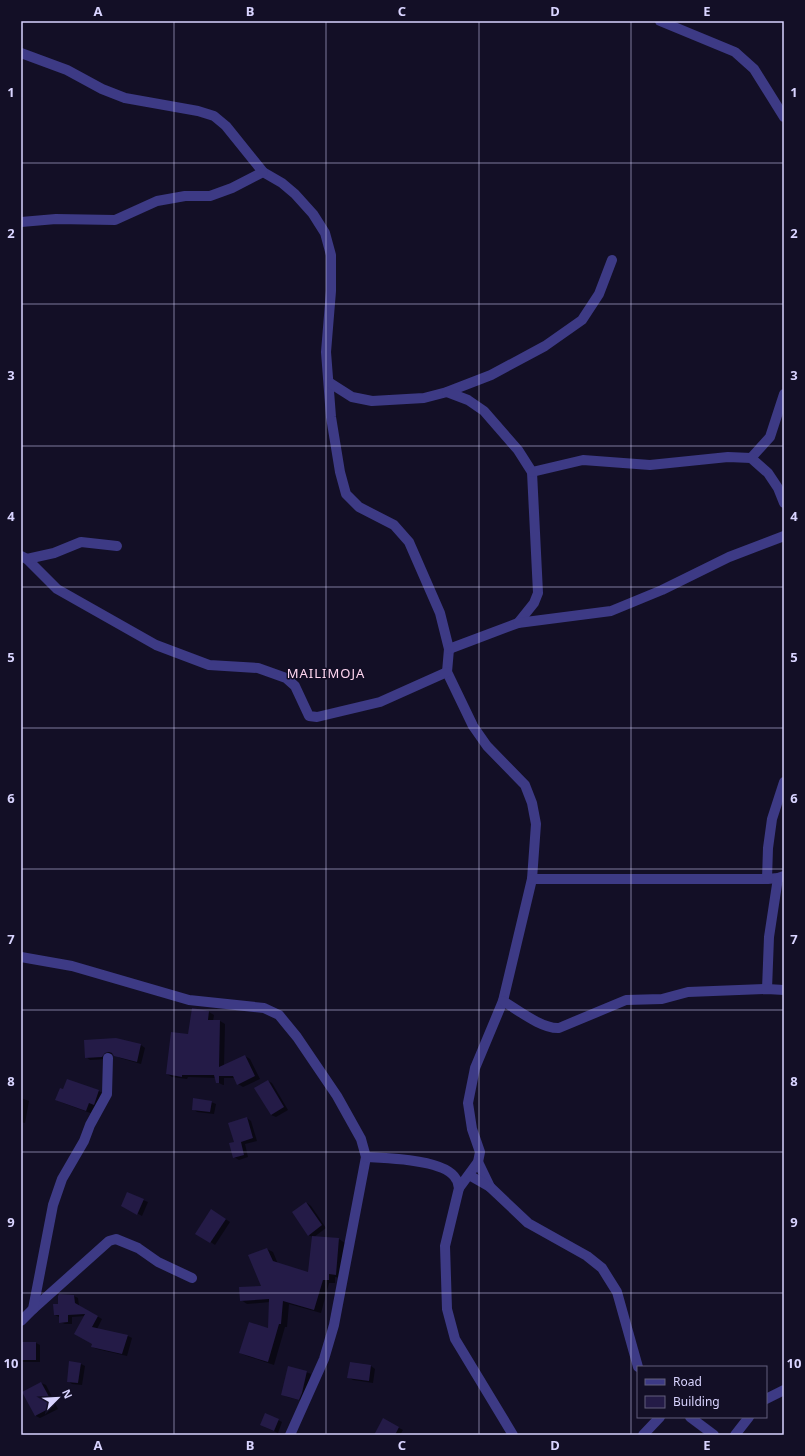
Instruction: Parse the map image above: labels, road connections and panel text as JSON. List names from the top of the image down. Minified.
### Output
{"districts":["MAILIMOJA"],"legend":["Road","Building"],"north":"top right","grid":{"columns":["A","B","C","D","E"],"rows":["1","2","3","4","5","6","7","8","9","10"]}}
